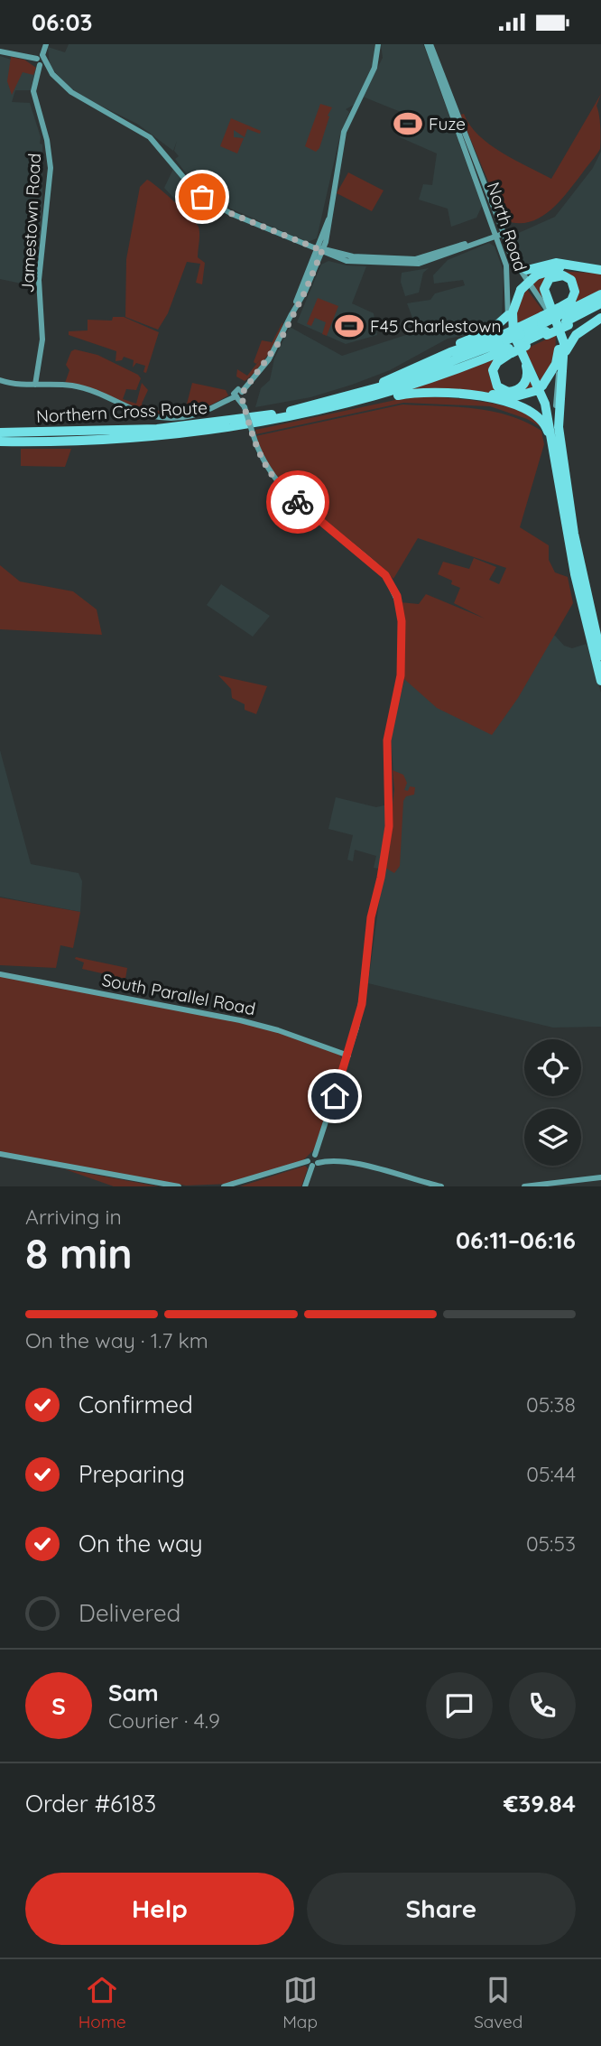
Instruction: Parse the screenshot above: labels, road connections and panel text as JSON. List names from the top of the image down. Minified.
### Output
{"streets":{"highway":["North Road","Northern Cross Route"],"main road":["Jamestown Road","South Parallel Road"]},"crossings":[["North Road","Northern Cross Route"]],"places":{"sports":["Fuze","F45 Charlestown"]},"page":{"status":"06:03","heading":["8 min","Arriving in","06:11–06:16"],"panel":["Sam","Courier · 4.9","Order #6183","€39.84"],"bar":"On the way · 1.7 km","list":[["Confirmed","05:38"],["Preparing","05:44"],["On the way","05:53"],"Delivered"],"round":"S","buttons":["Help","Share"],"tabs":["Home","Map","Saved"]}}
